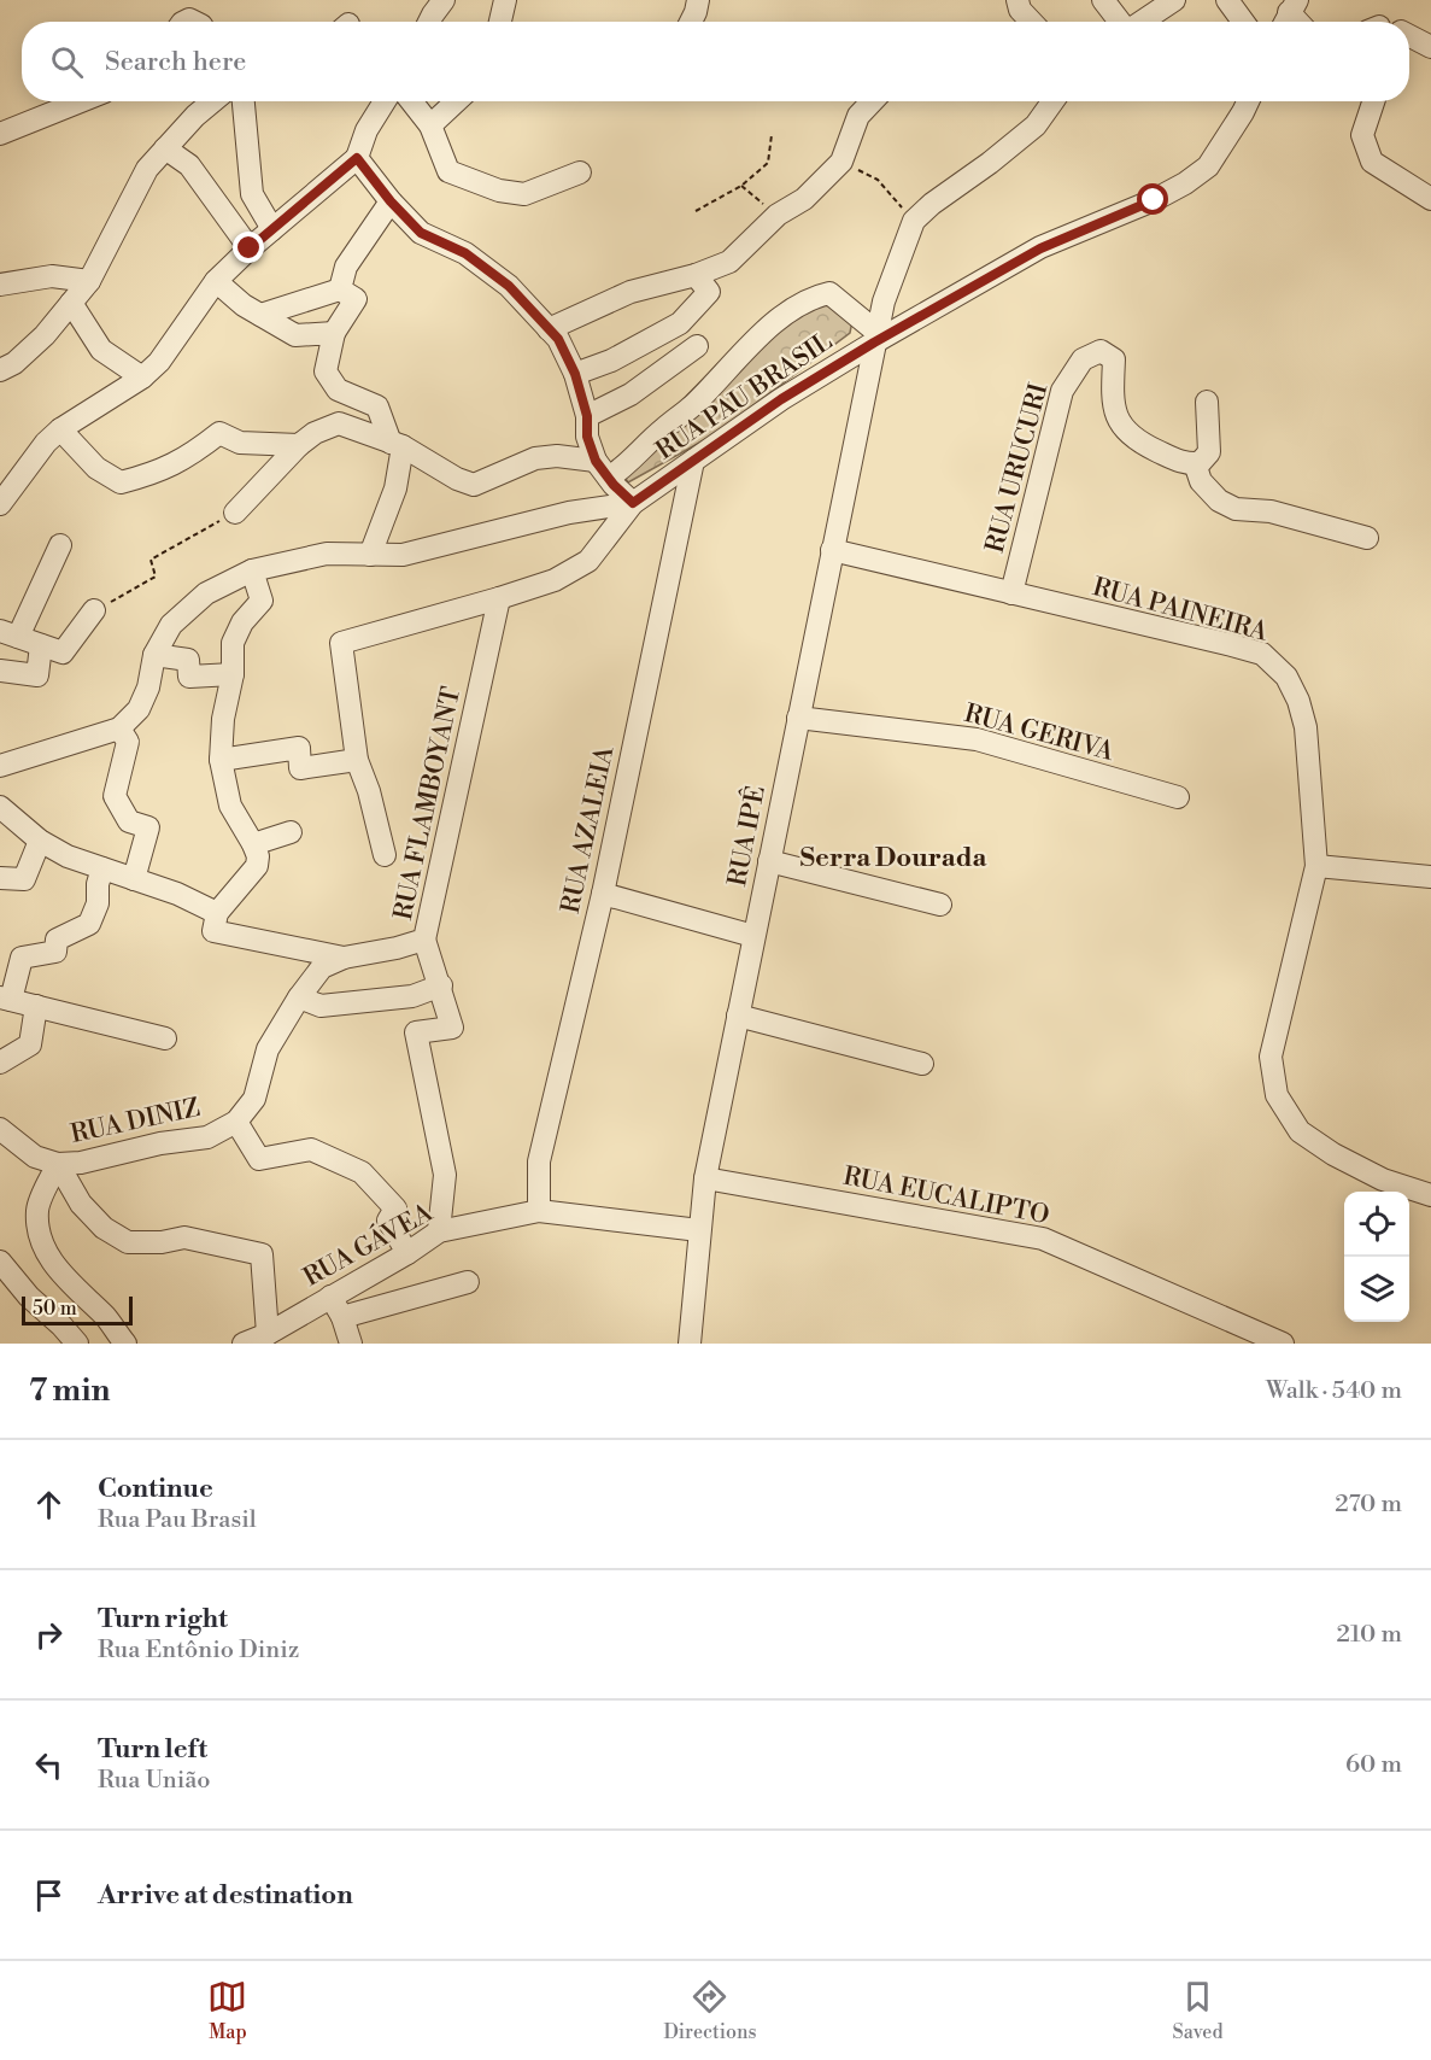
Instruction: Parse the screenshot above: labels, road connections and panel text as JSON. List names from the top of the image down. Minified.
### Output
{"streets":{"street":["RUA PAU BRASIL","RUA URUCURI","RUA PAINEIRA","RUA GERIVA","RUA FLAMBOYANT","RUA AZALEIA","RUA IPÊ","RUA DINIZ","RUA EUCALIPTO","RUA GÁVEA"]},"crossings":[["RUA PAU BRASIL","RUA FLAMBOYANT"],["RUA PAU BRASIL","RUA AZALEIA"],["RUA PAU BRASIL","RUA IPÊ"],["RUA URUCURI","RUA PAINEIRA"],["RUA PAINEIRA","RUA IPÊ"],["RUA GERIVA","RUA IPÊ"],["RUA FLAMBOYANT","RUA DINIZ"],["RUA AZALEIA","RUA GÁVEA"],["RUA IPÊ","RUA EUCALIPTO"],["RUA IPÊ","RUA GÁVEA"]],"districts":["Serra Dourada"],"scale_bar":"50 m","page":{"search":"Search here","scale":"50 m","heading":["7 min","Walk · 540 m"],"list":[["Continue","Rua Pau Brasil","270 m"],["Turn right","Rua Entônio Diniz","210 m"],["Turn left","Rua União","60 m"],"Arrive at destination"],"nav":["Map","Directions","Saved"]}}
